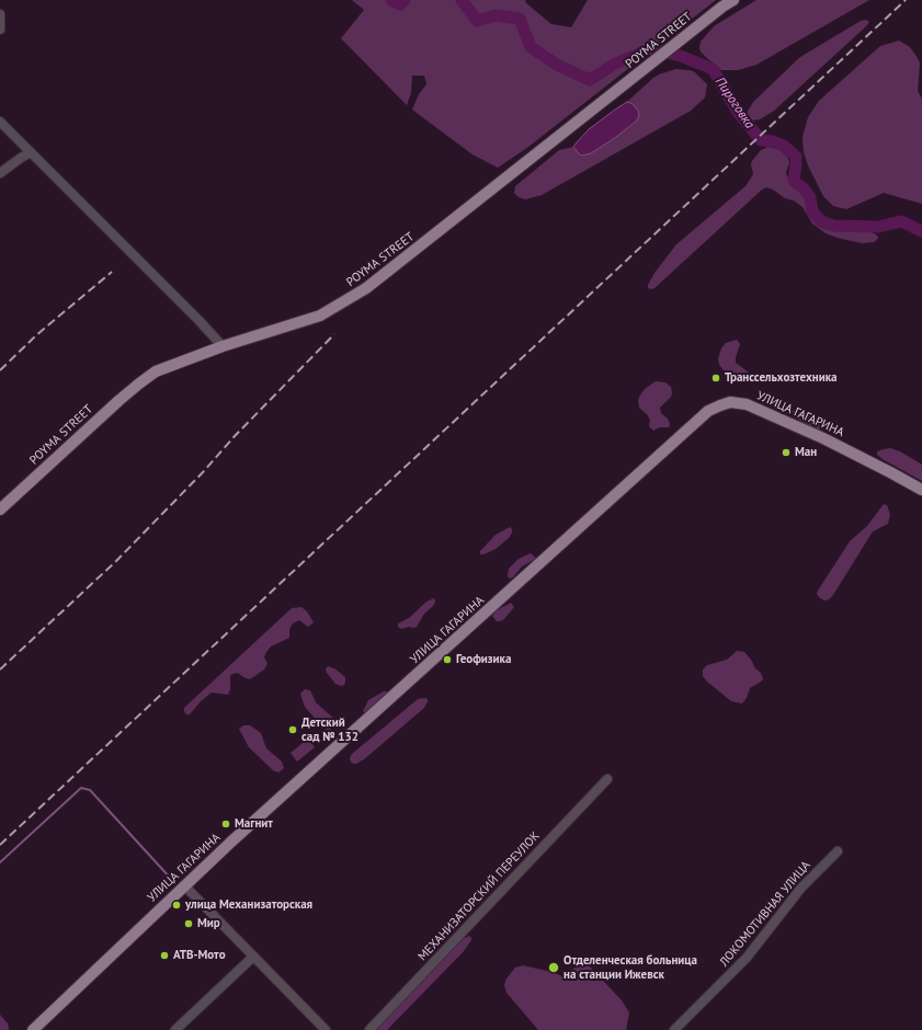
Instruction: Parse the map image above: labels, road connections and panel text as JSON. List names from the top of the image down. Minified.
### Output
{"streets":{"main road":["POYMA STREET","УЛИЦА ГАГАРИНА"],"street":["МЕХАНИЗАТОРСКИЙ ПЕРЕУЛОК","ЛОКОМОТИВНАЯ УЛИЦА"]},"water":["Пироговка"],"places":["Транссельхозтехника","Ман","Геофизика","Детский сад № 132","Магнит","улица Механизаторская","Мир","АТВ-Мото","Отделенческая больница на станции Ижевск"]}
